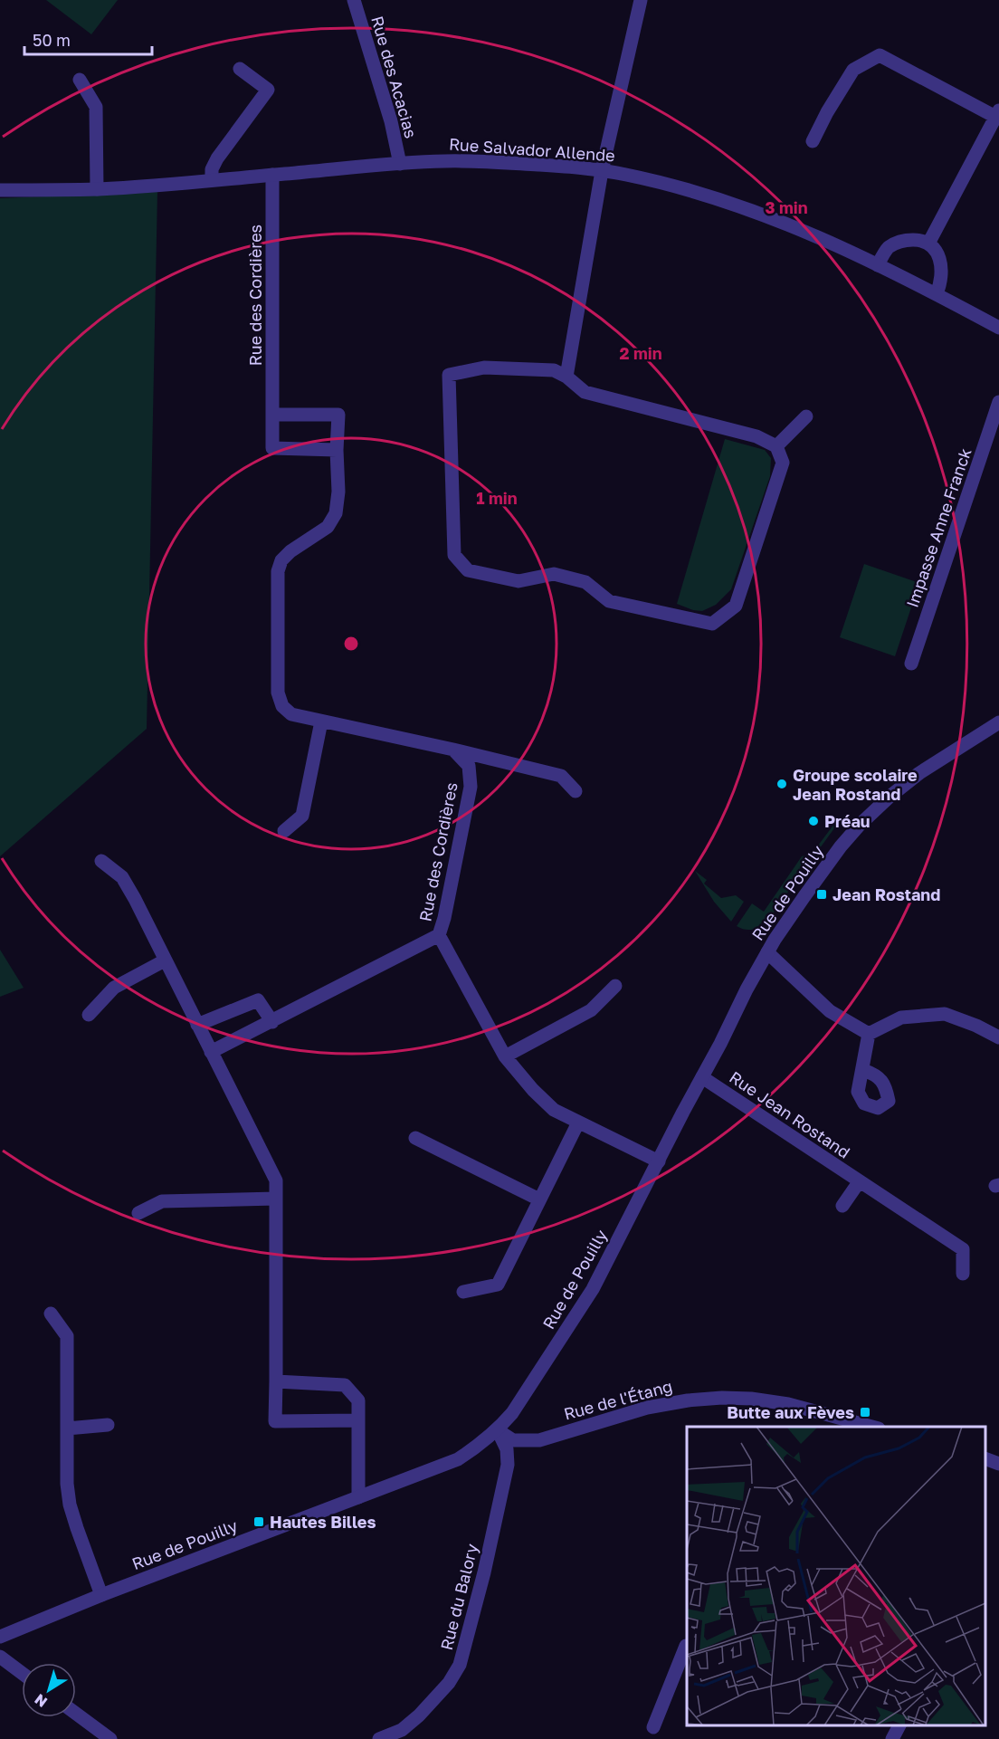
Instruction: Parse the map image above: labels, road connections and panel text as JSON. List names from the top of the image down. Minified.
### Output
{"streets":{"street":["Rue des Acacias","Rue Salvador Allende","Rue des Cordières","Impasse Anne Franck","Rue de Pouilly","Rue Jean Rostand","Rue de l'Étang","Rue du Balory"]},"crossings":[["Rue des Acacias","Rue Salvador Allende"],["Rue Salvador Allende","Rue des Cordières"],["Rue de Pouilly","Rue Jean Rostand"],["Rue de Pouilly","Rue de l'Étang"],["Rue de Pouilly","Rue du Balory"],["Rue de l'Étang","Rue du Balory"]],"places":{"other":["Groupe scolaire Jean Rostand","Préau"],"transit":["Jean Rostand","Butte aux Fèves","Hautes Billes"]},"scale_bar":"50 m","north":"bottom left","rings":["3 min","2 min","1 min"]}
